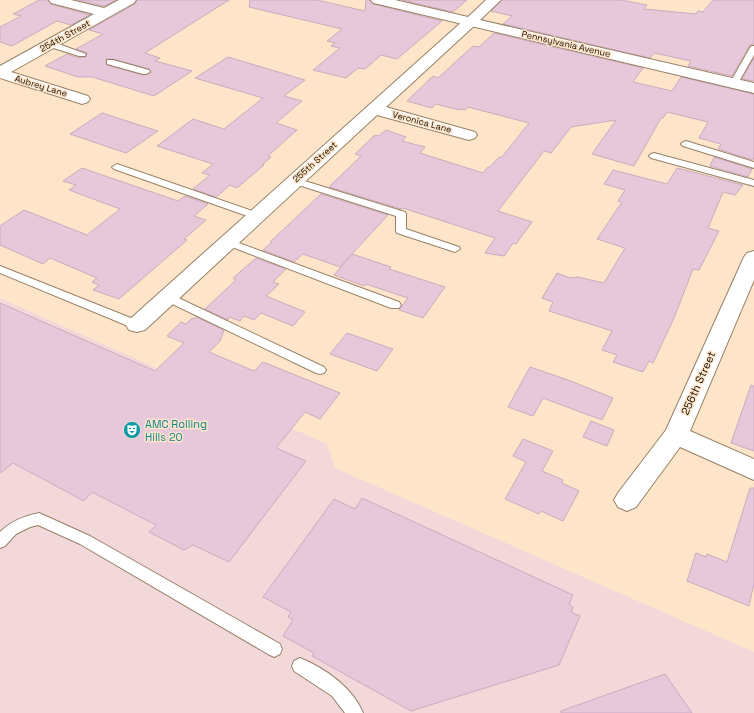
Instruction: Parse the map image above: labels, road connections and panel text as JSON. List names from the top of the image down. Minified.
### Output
{"streets":{"street":["254th Street","Pennsylvania Avenue","Aubrey Lane","Veronica Lane","255th Street","256th Street"]},"crossings":[["254th Street","Aubrey Lane"],["Pennsylvania Avenue","255th Street"],["Veronica Lane","255th Street"]],"places":{"theatre":["AMC Rolling Hills 20"]}}
